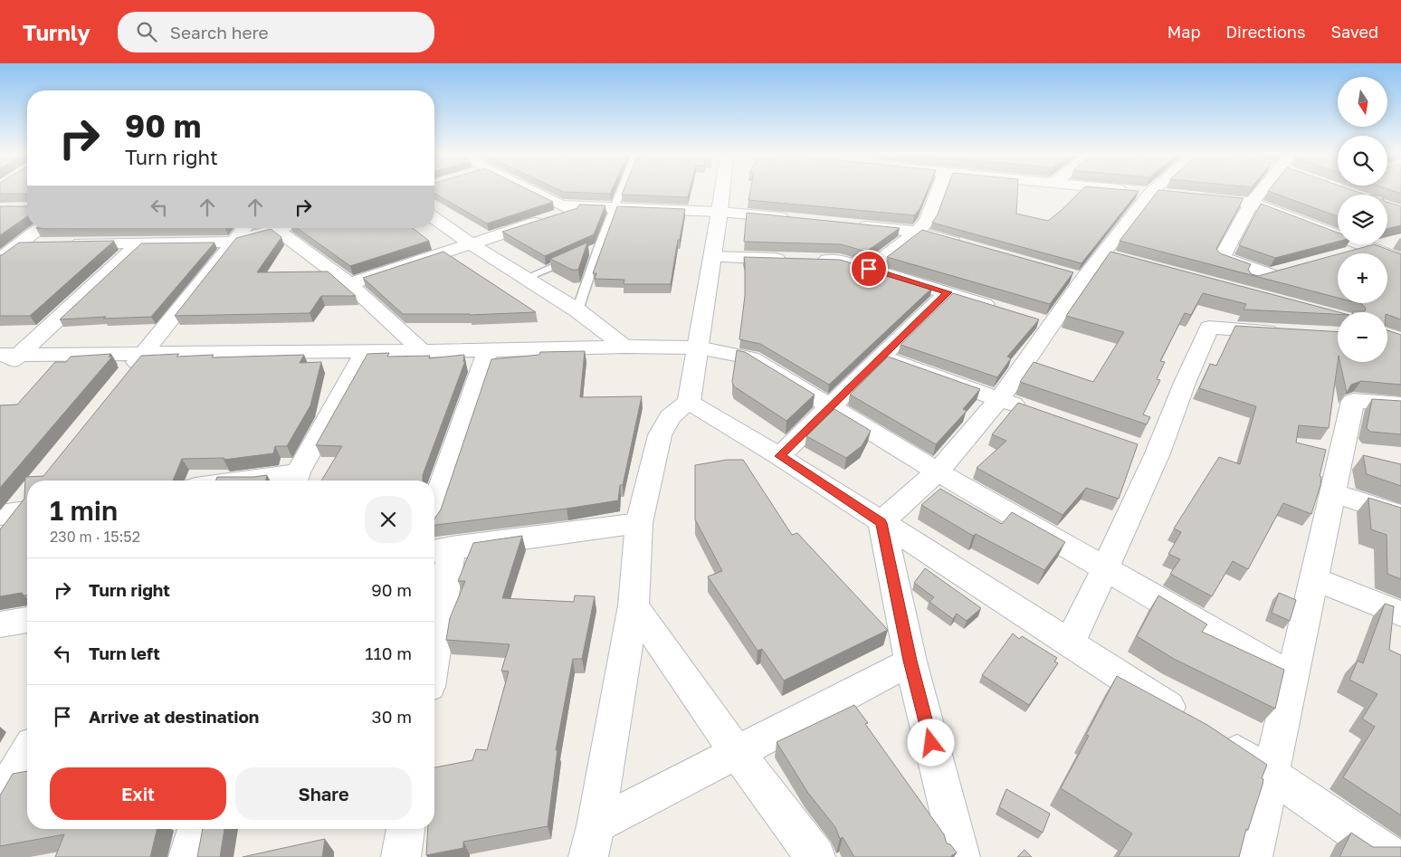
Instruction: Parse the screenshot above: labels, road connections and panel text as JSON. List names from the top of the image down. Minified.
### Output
{"north":"bottom","page":{"header":"Turnly","search":"Search here","nav":["Map","Directions","Saved"],"map_buttons":["+","−"],"turn":["90 m","Turn right"],"heading":["1 min","230 m · 15:52"],"list":[{"name":"Turn right","value":"90 m"},{"name":"Turn left","value":"110 m"},{"name":"Arrive at destination","value":"30 m"}],"buttons":["Exit","Share"]}}
